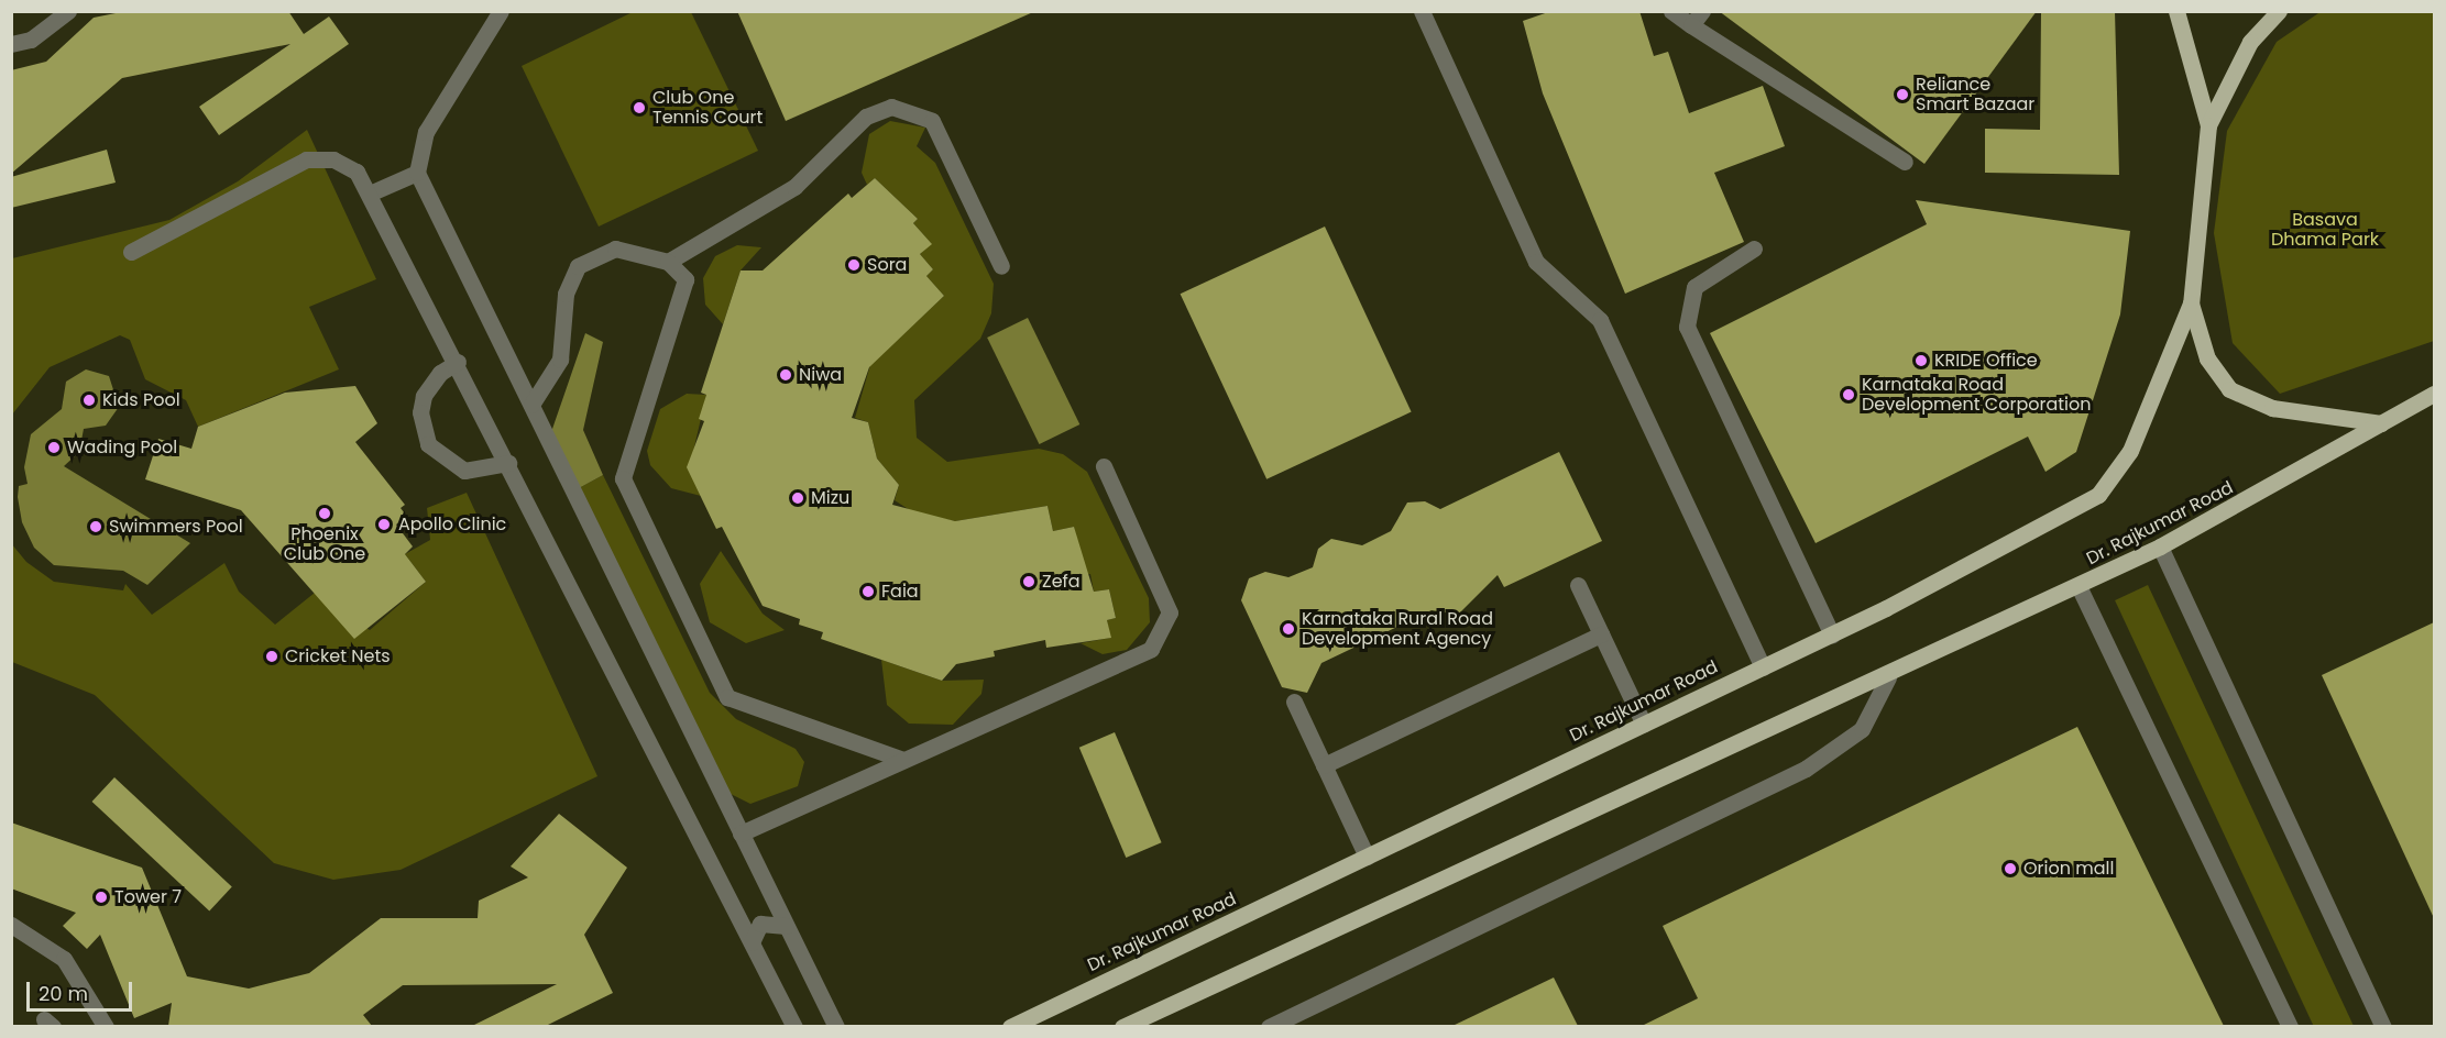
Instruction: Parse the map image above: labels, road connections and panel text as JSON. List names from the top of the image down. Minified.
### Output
{"streets":{"main road":["Dr. Rajkumar Road"]},"parks":["Basava Dhama Park"],"places":["Reliance Smart Bazaar","Club One Tennis Court","Sora","KRIDE Office","Niwa","Karnataka Road Development Corporation","Kids Pool","Wading Pool","Mizu","Phoenix Club One","Apollo Clinic","Swimmers Pool","Zefa","Faia","Karnataka Rural Road Development Agency","Cricket Nets","Orion mall","Tower 7"],"scale_bar":"20 m"}
